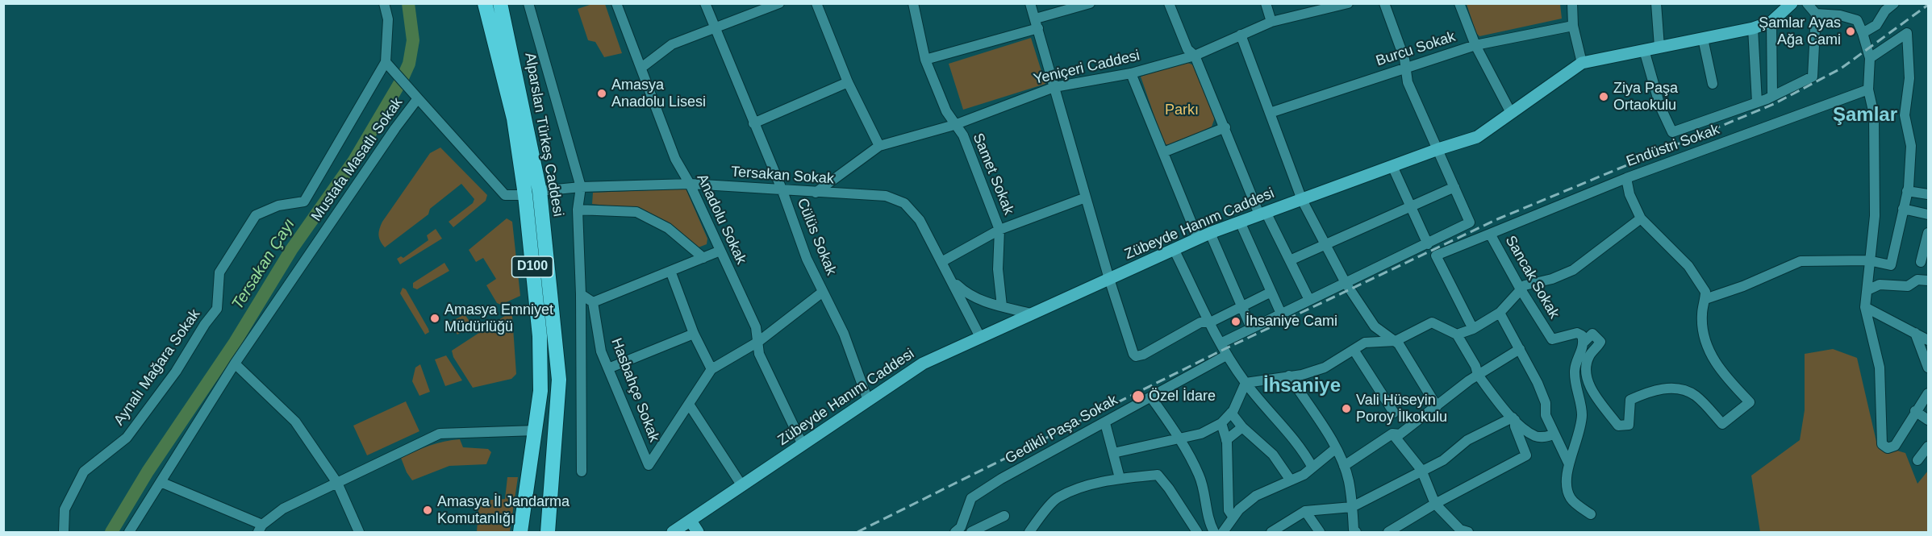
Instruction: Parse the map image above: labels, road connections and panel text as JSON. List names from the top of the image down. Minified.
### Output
{"streets":{"highway":["Alparslan Türkeş Caddesi","D100"],"main road":["Zübeyde Hanım Caddesi"],"street":["Burcu Sokak","Yeniçeri Caddesi","Endüstri Sokak","Mustafa Masatlı Sokak","Samet Sokak","Tersakan Sokak","Anadolu Sokak","Cülüs Sokak","Sancak Sokak","Aynalı Mağara Sokak","Hasbahçe Sokak","Gedikli Paşa Sokak"]},"crossings":[["Yeniçeri Caddesi","Samet Sokak"],["Yeniçeri Caddesi","Tersakan Sokak"],["Alparslan Türkeş Caddesi","Mustafa Masatlı Sokak"],["Alparslan Türkeş Caddesi","Tersakan Sokak"],["Endüstri Sokak","Zübeyde Hanım Caddesi"],["Endüstri Sokak","Sancak Sokak"],["Mustafa Masatlı Sokak","Tersakan Sokak"],["Samet Sokak","Tersakan Sokak"],["Tersakan Sokak","Anadolu Sokak"],["Tersakan Sokak","Zübeyde Hanım Caddesi"],["Tersakan Sokak","Cülüs Sokak"],["Anadolu Sokak","Zübeyde Hanım Caddesi"],["Zübeyde Hanım Caddesi","Cülüs Sokak"]],"districts":["Şamlar","İhsaniye"],"water":["Tersakan Çayı"],"parks":["Parkı"],"places":["Şamlar Ayas Ağa Cami","Amasya Anadolu Lisesi","Ziya Paşa Ortaokulu","Amasya Emniyet Müdürlüğü","İhsaniye Cami","Özel İdare","Vali Hüseyin Poroy İlkokulu","Amasya İl Jandarma Komutanlığı"]}
